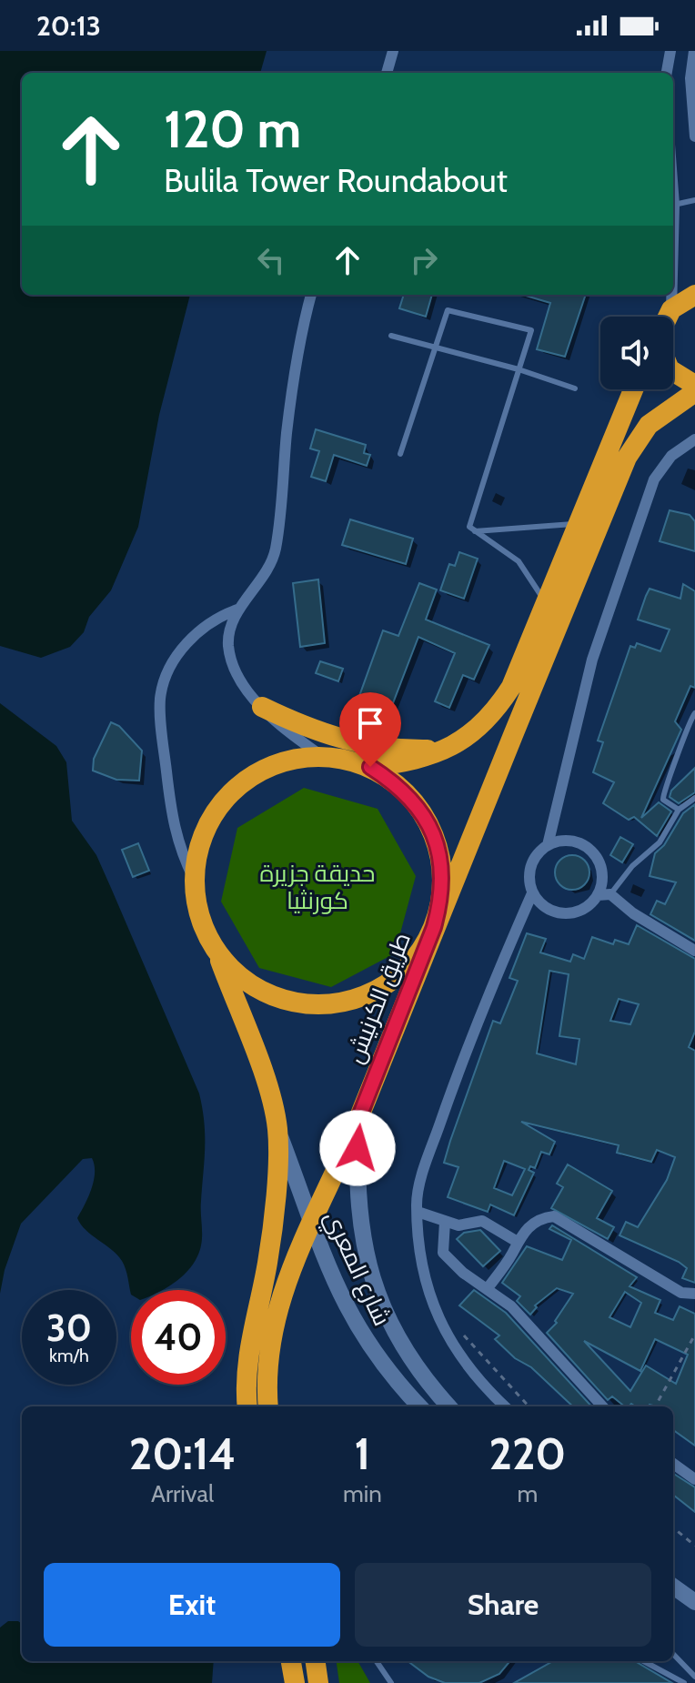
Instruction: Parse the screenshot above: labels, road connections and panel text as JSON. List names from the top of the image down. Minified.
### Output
{"streets":{"highway":["طريق الكرنيش"],"street":["شارع المعري"]},"crossings":[["طريق الكرنيش","شارع المعري"]],"parks":["حديقة جزيرة كورنثيا"],"page":{"status":"20:13","turn":["120 m","Bulila Tower Roundabout"],"speed":"30 km/h","limit":"40","eta":["20:14","Arrival","1","min","220","m"],"buttons":["Exit","Share"]}}
